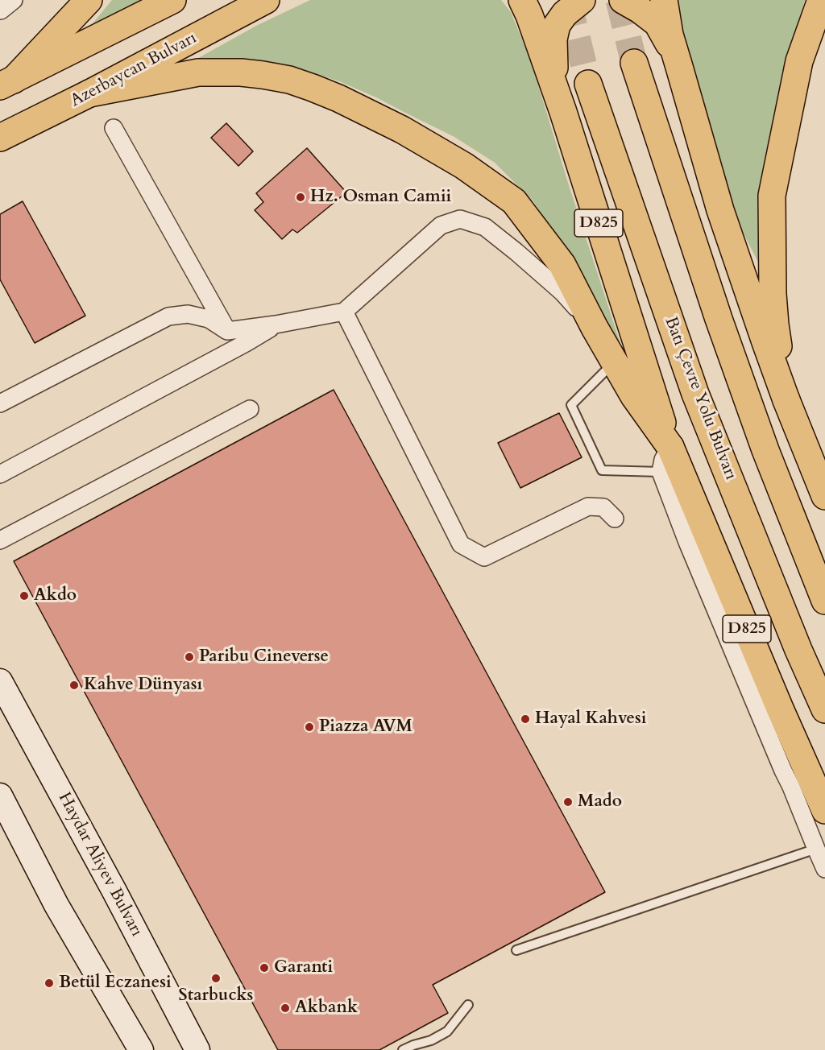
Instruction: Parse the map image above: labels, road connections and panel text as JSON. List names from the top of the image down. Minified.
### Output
{"streets":{"main road":["Azerbaycan Bulvarı","D825","Batı Çevre Yolu Bulvarı","Haydar Aliyev Bulvarı"]},"places":["Hz. Osman Camii","Akdo","Paribu Cineverse","Kahve Dünyası","Hayal Kahvesi","Piazza AVM","Mado","Garanti","Starbucks","Betül Eczanesi","Akbank"]}
